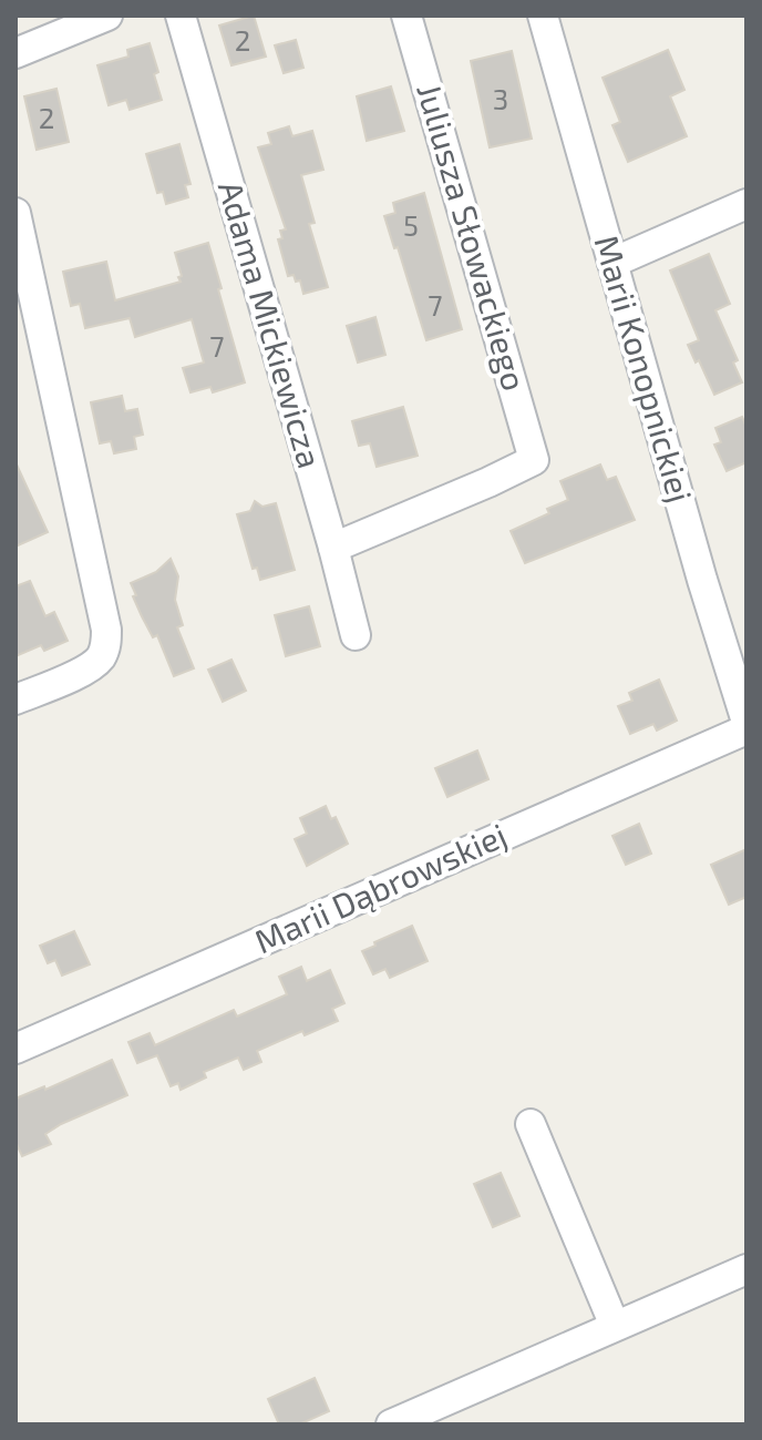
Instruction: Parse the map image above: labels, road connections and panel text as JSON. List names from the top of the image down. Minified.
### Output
{"streets":{"street":["Juliusza Słowackiego","Adama Mickiewicza","Marii Konopnickiej","Marii Dąbrowskiej"]},"crossings":[["Juliusza Słowackiego","Adama Mickiewicza"]],"house_numbers":["2","3","2","5","7","7"]}
